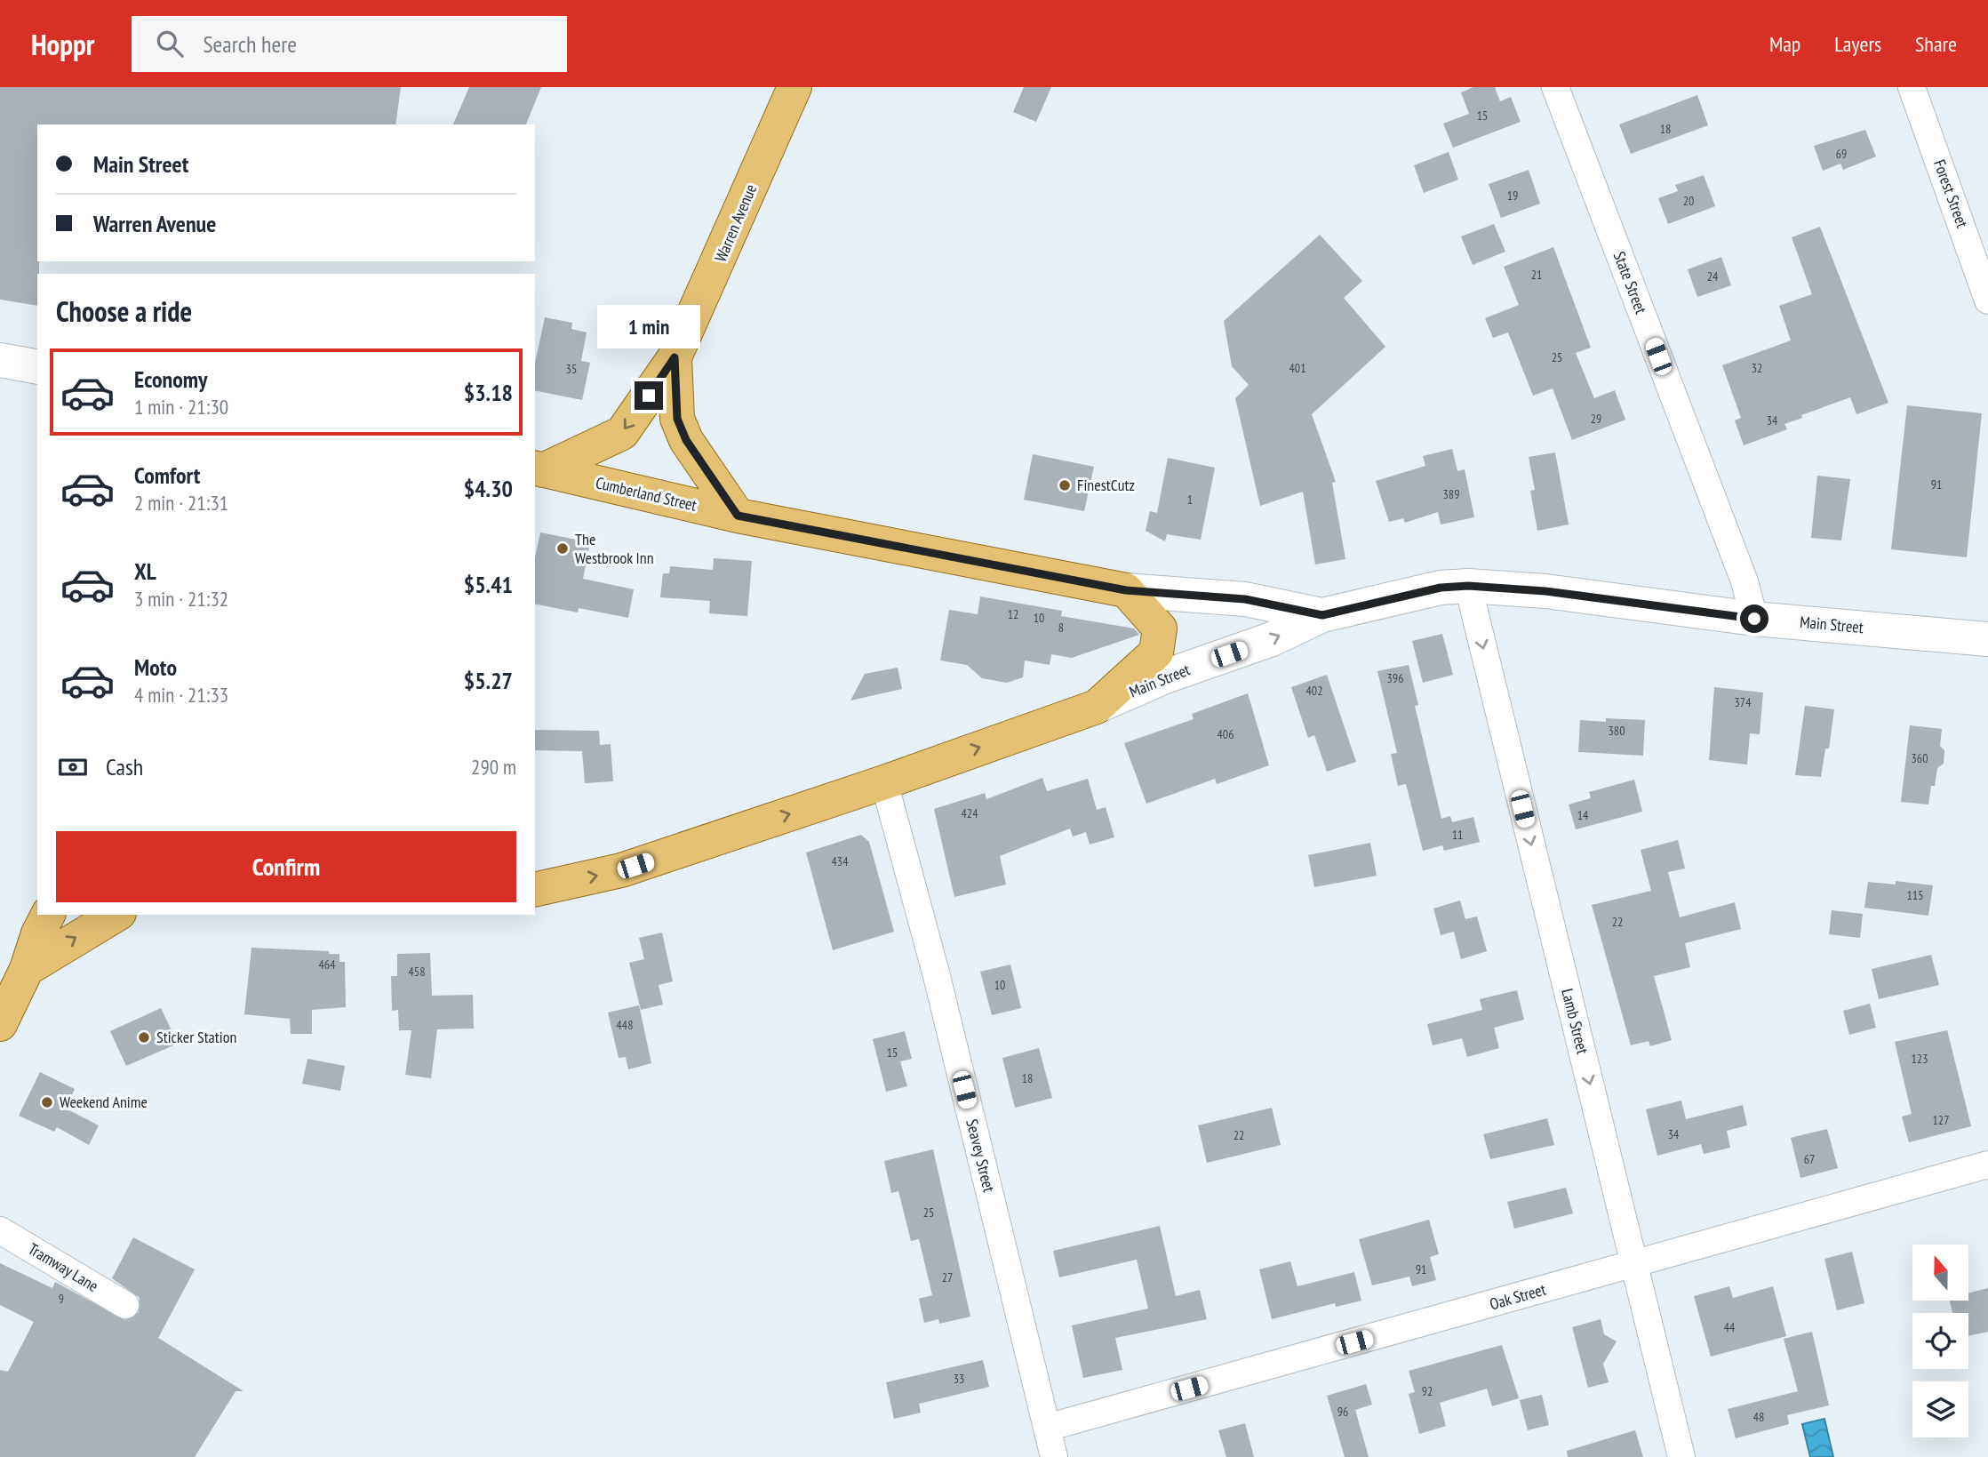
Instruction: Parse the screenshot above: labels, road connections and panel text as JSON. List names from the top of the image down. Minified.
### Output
{"streets":{"main road":["Warren Avenue","Cumberland Street","Main Street"],"street":["Forest Street","State Street","Lamb Street","Seavey Street","Tramway Lane","Oak Street"]},"crossings":[["Warren Avenue","Cumberland Street"],["State Street","Main Street"],["Cumberland Street","Main Street"],["Main Street","Lamb Street"],["Main Street","Seavey Street"],["Lamb Street","Oak Street"],["Seavey Street","Oak Street"]],"one_way":["Main Street","Lamb Street"],"places":["FinestCutz","The Westbrook Inn","Sticker Station","Weekend Anime"],"house_numbers":["15","18","69","19","20","21","24","25","401","32","35","29","34","91","389","1","12","10","8","396","402","374","380","406","360","424","14","11","434","115","22","464","458","10","448","15","123","18","127","34","22","67","25","91","27","9","44","33","92","96","48"],"north":"top","page":{"header":"Hoppr","search":"Search here","nav":["Map","Layers","Share"],"banner":["Main Street","Warren Avenue"],"heading":"Choose a ride","bubble":"1 min","list":[{"name":"Economy","note":"1 min · 21:30","value":"$3.18"},{"name":"Comfort","note":"2 min · 21:31","value":"$4.30"},{"name":"XL","note":"3 min · 21:32","value":"$5.41"},{"name":"Moto","note":"4 min · 21:33","value":"$5.27"}],"pay":["Cash","290 m"],"buttons":"Confirm"}}
